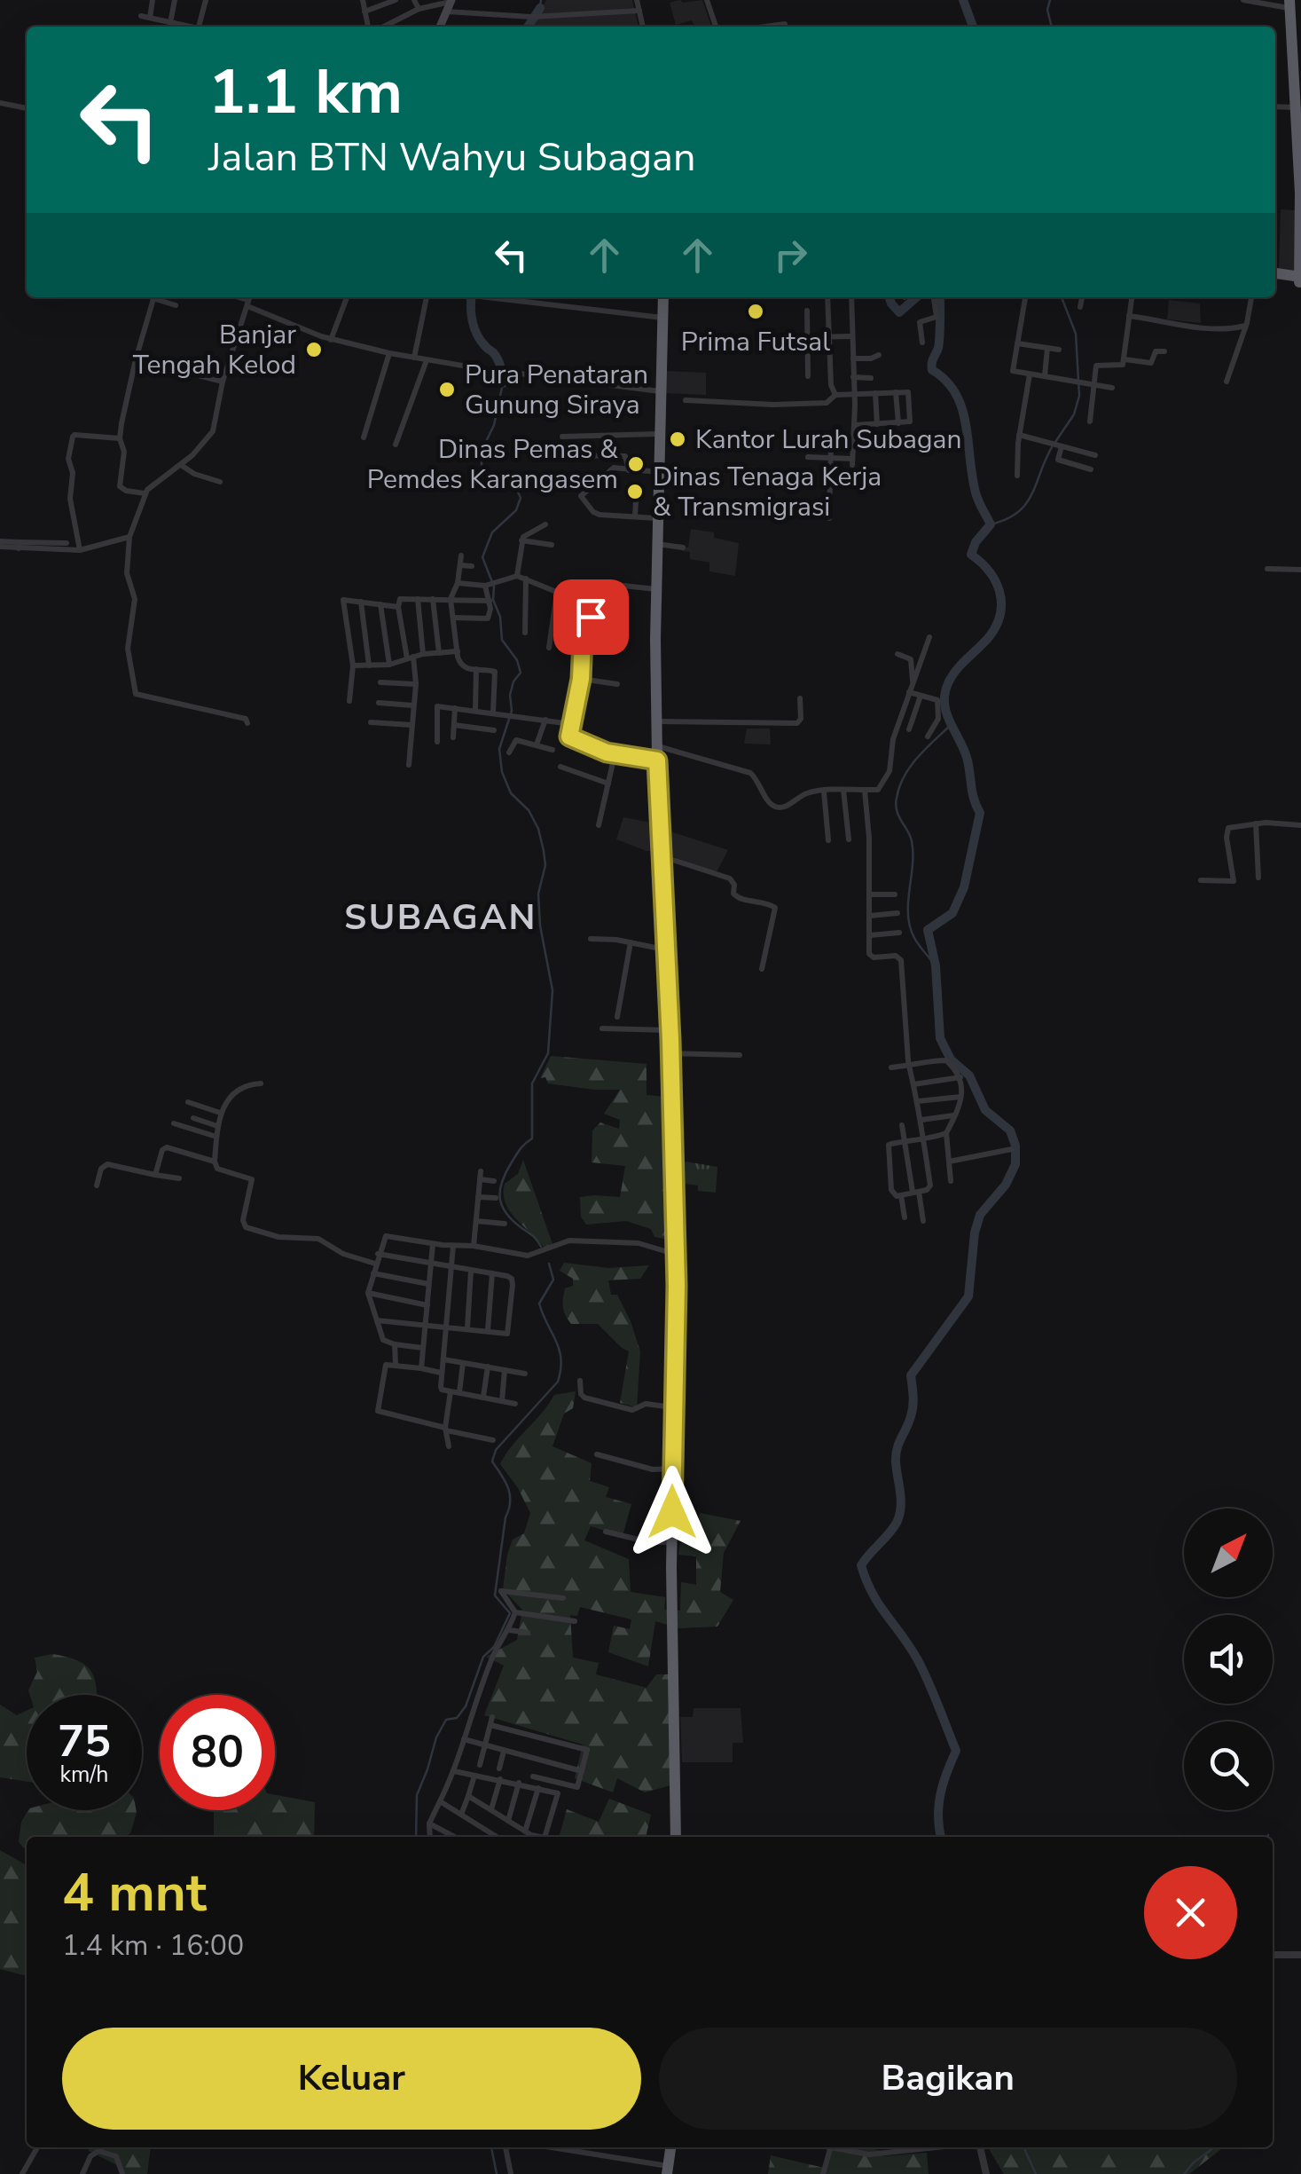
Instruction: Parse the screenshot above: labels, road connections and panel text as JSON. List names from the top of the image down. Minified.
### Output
{"districts":["SUBAGAN"],"places":["Prima Futsal","Banjar Tengah Kelod","Pura Penataran Gunung Siraya","Kantor Lurah Subagan","Dinas Pemas & Pemdes Karangasem","Dinas Tenaga Kerja & Transmigrasi"],"north":"top right","page":{"turn":["1.1 km","Jalan BTN Wahyu Subagan"],"speed":"75 km/h","limit":"80","heading":["4 mnt","1.4 km · 16:00"],"buttons":["Keluar","Bagikan"]}}
